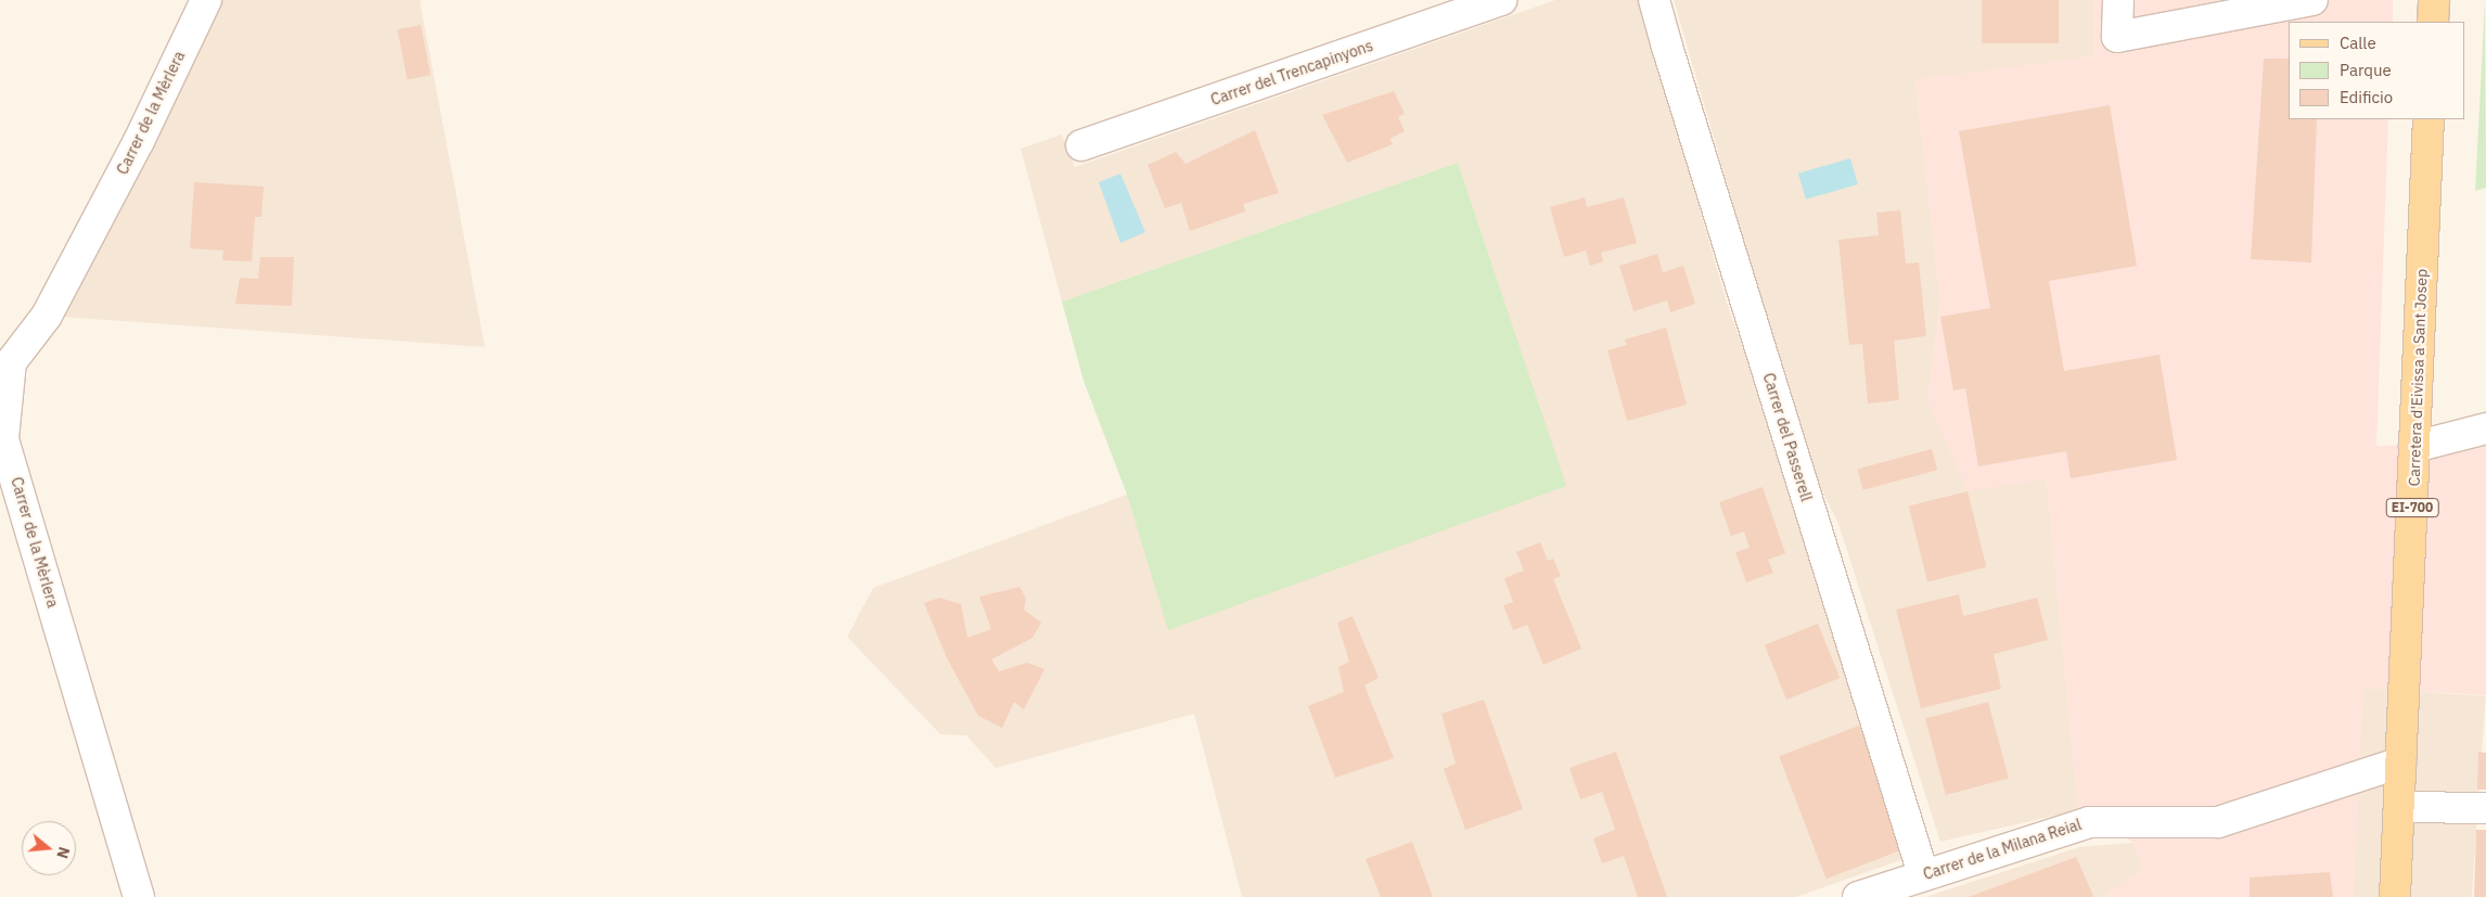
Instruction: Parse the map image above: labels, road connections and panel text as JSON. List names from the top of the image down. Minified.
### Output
{"streets":{"main road":["Carretera d'Eivissa a Sant Josep","EI-700"],"street":["Carrer del Trencapinyons","Carrer de la Mèrlera","Carrer del Passerell","Carrer de la Milana Reial"]},"crossings":[["Carretera d'Eivissa a Sant Josep","Carrer de la Milana Reial"],["Carrer del Passerell","Carrer de la Milana Reial"]],"legend":["Calle","Parque","Edificio"],"north":"right"}
